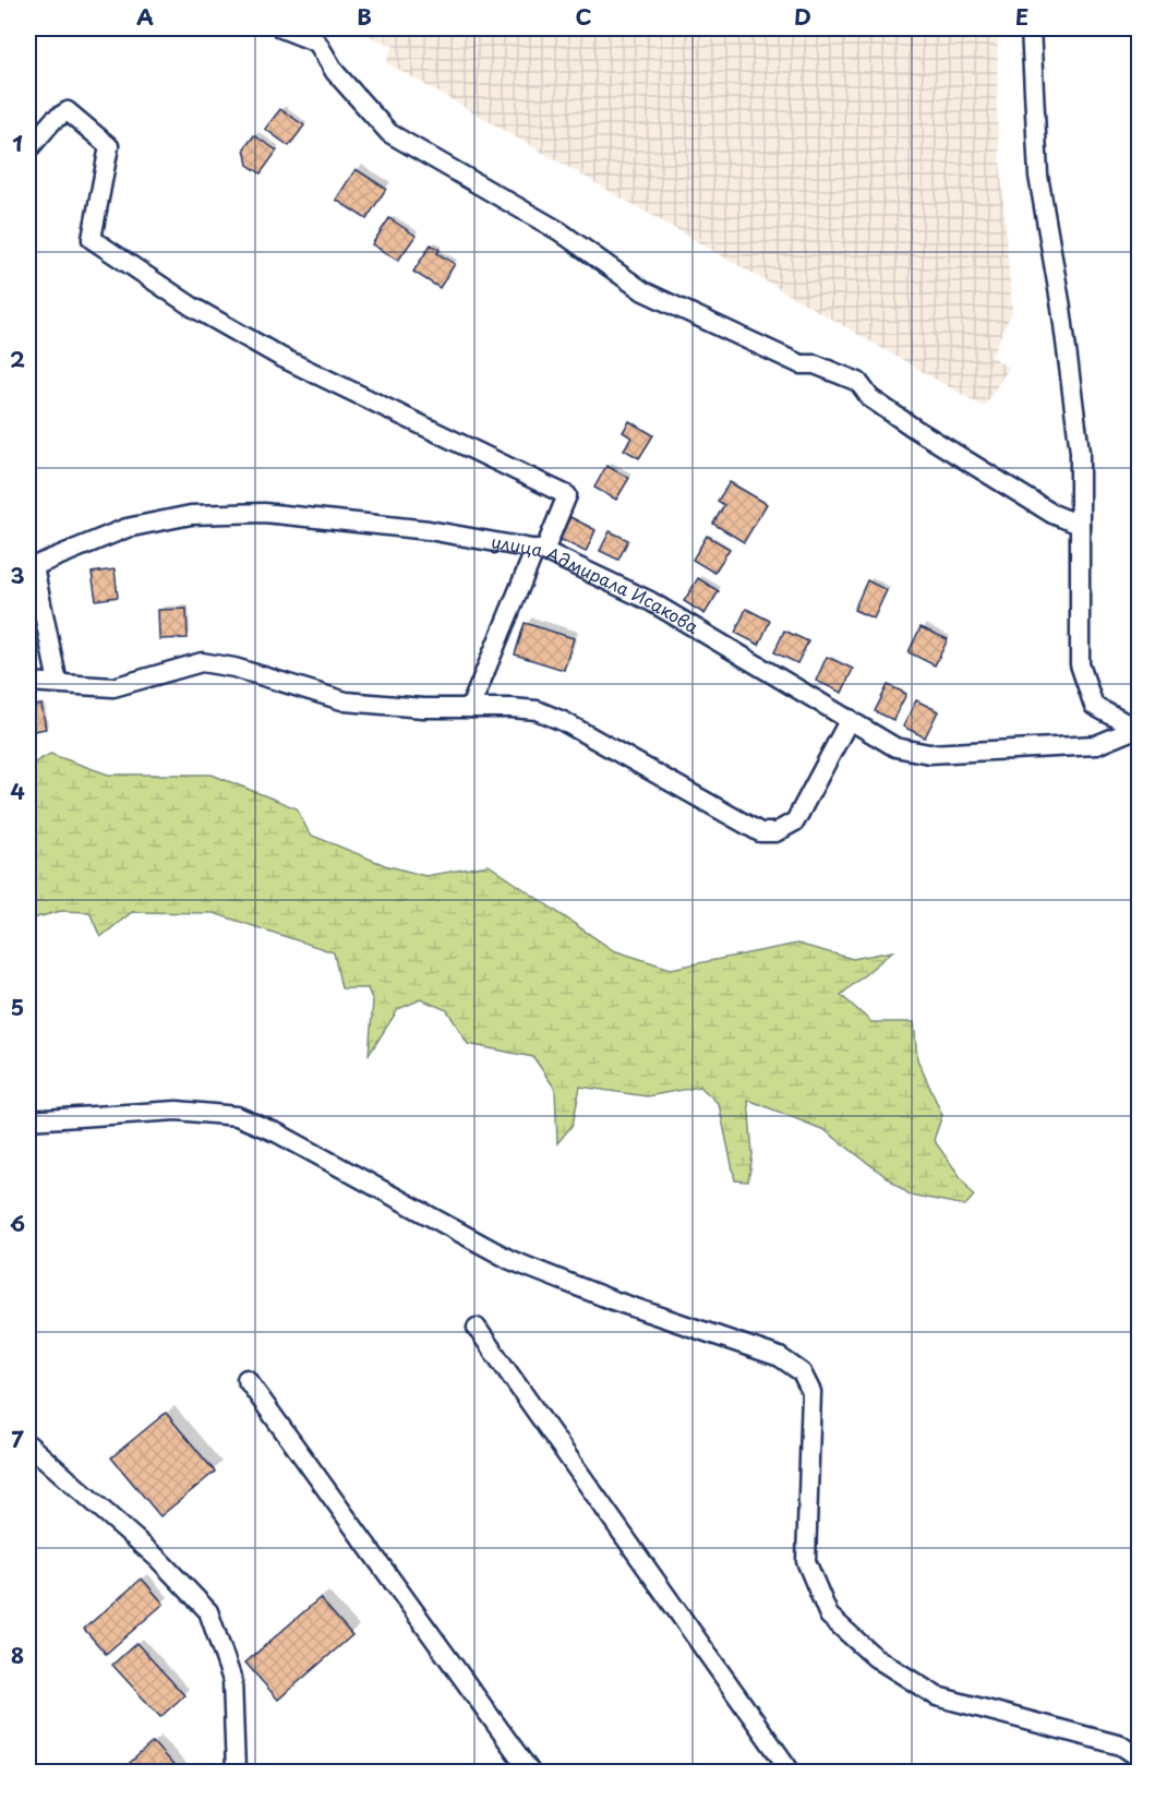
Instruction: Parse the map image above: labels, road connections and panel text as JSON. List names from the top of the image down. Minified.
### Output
{"streets":{"street":["улица Адмирала Исакова"]},"grid":{"columns":["A","B","C","D","E"],"rows":["1","2","3","4","5","6","7","8"]}}
